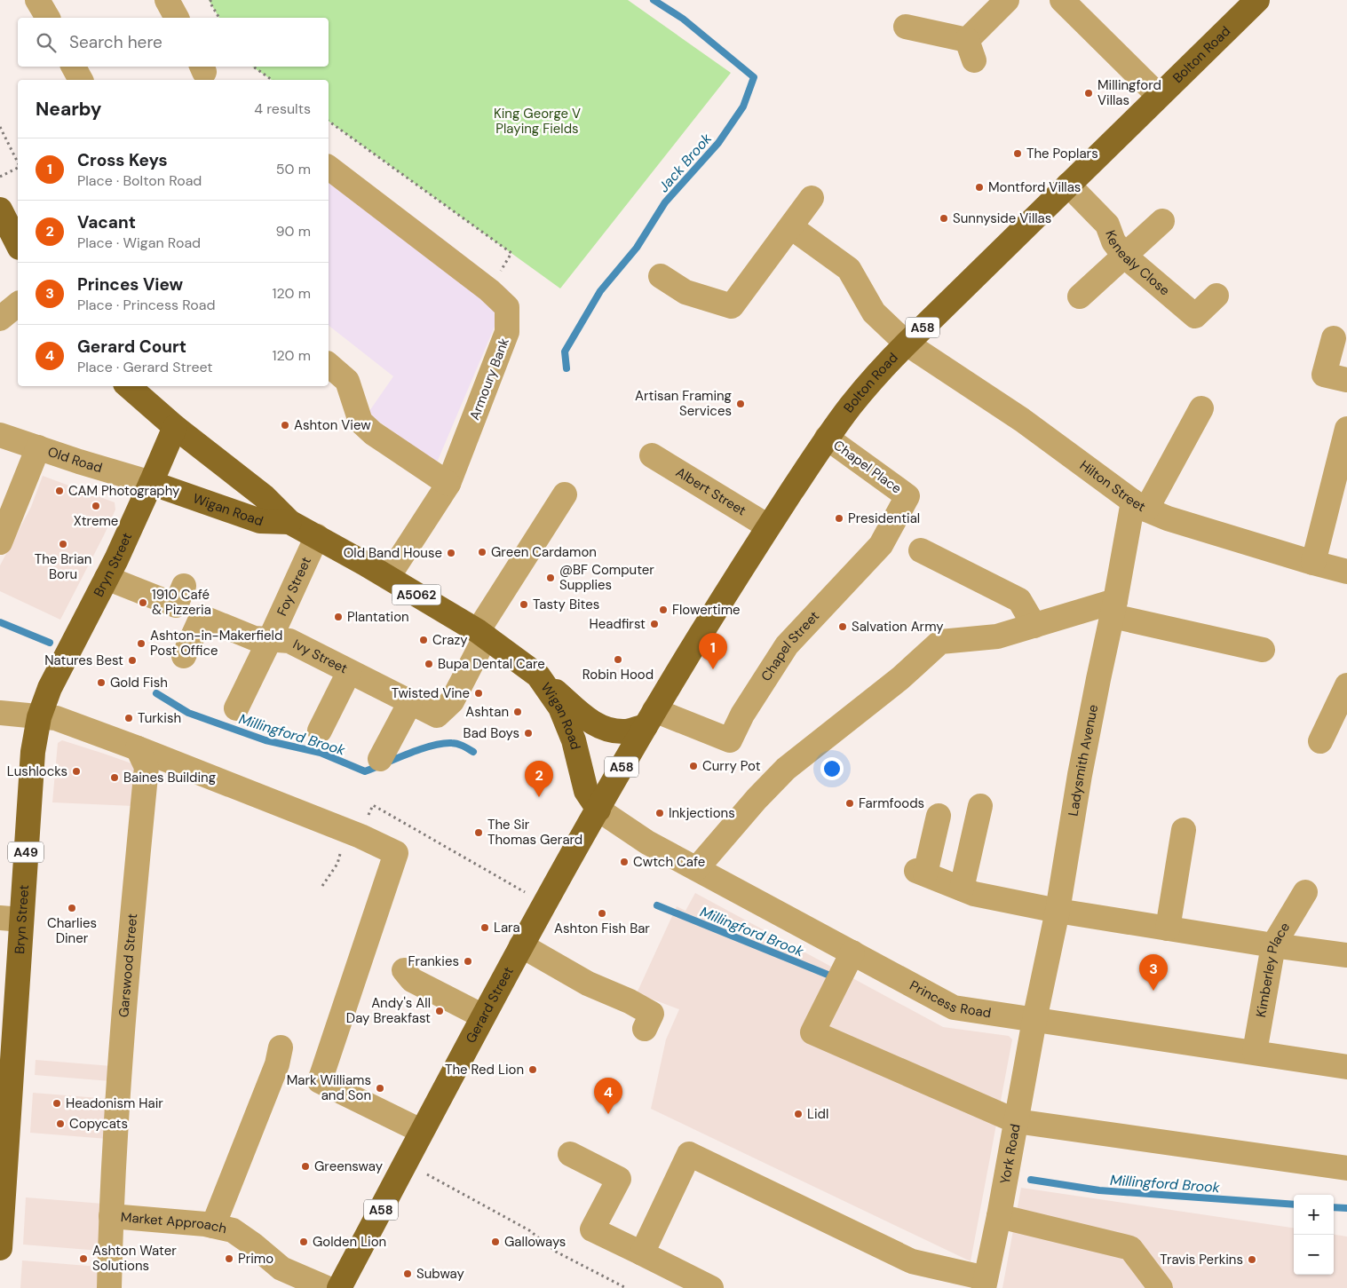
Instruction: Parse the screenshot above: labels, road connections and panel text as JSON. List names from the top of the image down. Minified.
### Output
{"streets":{"main road":["Bolton Road","A58","Wigan Road","Bryn Street","A5062","A49","Gerard Street"],"street":["Kenealy Close","Armoury Bank","Old Road","Chapel Place","Hilton Street","Albert Street","Foy Street","Chapel Street","Ivy Street","Ladysmith Avenue","Garswood Street","Kimberley Place","Princess Road","York Road","Market Approach"]},"crossings":[["Bolton Road","Kenealy Close"],["Bolton Road","Chapel Place"],["Bolton Road","Hilton Street"],["Bolton Road","Albert Street"],["Bolton Road","A5062"],["Bolton Road","Chapel Street"],["Bolton Road","Gerard Street"],["Armoury Bank","Wigan Road"],["Old Road","Wigan Road"],["Old Road","Bryn Street"],["Old Road","A49"],["Chapel Place","Chapel Street"],["Hilton Street","Ladysmith Avenue"],["Wigan Road","Bryn Street"],["Wigan Road","Foy Street"],["Wigan Road","A5062"],["Wigan Road","Ivy Street"],["Wigan Road","A49"],["Wigan Road","Princess Road"],["Wigan Road","Gerard Street"],["Bryn Street","A49"],["Foy Street","Ivy Street"],["A5062","Chapel Street"],["A5062","Gerard Street"],["Chapel Street","Gerard Street"],["Ladysmith Avenue","Princess Road"],["Ladysmith Avenue","York Road"],["Garswood Street","Market Approach"],["Kimberley Place","Princess Road"],["Princess Road","Gerard Street"],["Princess Road","York Road"]],"water":["Jack Brook","Millingford Brook"],"parks":["King George V Playing Fields"],"places":["Millingford Villas","The Poplars","Montford Villas","Sunnyside Villas","Artisan Framing Services","Ashton View","CAM Photography","Xtreme","Presidential","The Brian Boru","Green Cardamon","Old Band House","@BF Computer Supplies","1910 Café & Pizzeria","Tasty Bites","Flowertime","Plantation","Headfirst","Salvation Army","Crazy","Ashton-in-Makerfield Post Office","Robin Hood","Natures Best","Bupa Dental Care","Gold Fish","Twisted Vine","Ashtan","Turkish","Bad Boys","Curry Pot","Lushlocks","Baines Building","Farmfoods","Inkjections","The Sir Thomas Gerard","Cwtch Cafe","Charlies Diner","Ashton Fish Bar","Lara","Frankies","Andy's All Day Breakfast","The Red Lion","Mark Williams and Son","Headonism Hair","Lidl","Copycats","Greensway","Golden Lion","Galloways","Ashton Water Solutions","Primo","Travis Perkins","Subway"],"page":{"search":"Search here","heading":["Nearby","4 results"],"list":[{"mark":"1","name":"Cross Keys","note":"Place · Bolton Road","value":"50 m"},{"mark":"2","name":"Vacant","note":"Place · Wigan Road","value":"90 m"},{"mark":"3","name":"Princes View","note":"Place · Princess Road","value":"120 m"},{"mark":"4","name":"Gerard Court","note":"Place · Gerard Street","value":"120 m"}],"pins":["1","2","3","4"],"map_buttons":["+","−"]}}
